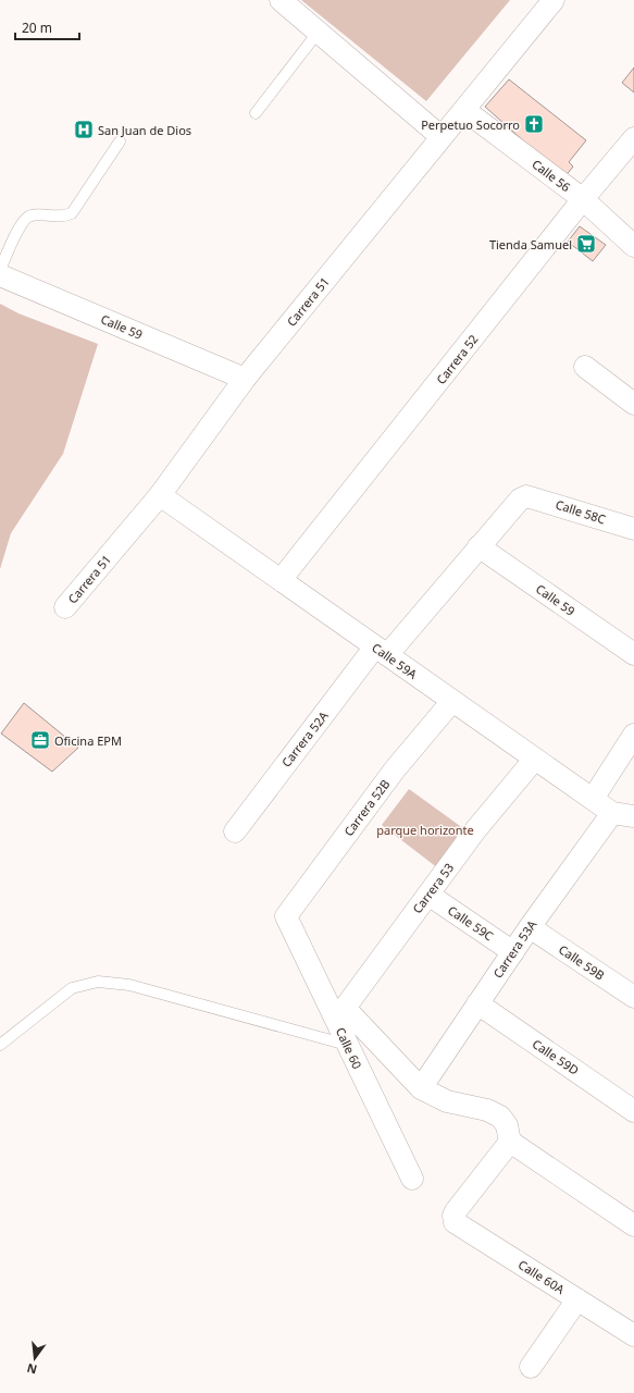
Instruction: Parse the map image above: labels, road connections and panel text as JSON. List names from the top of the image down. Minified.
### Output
{"streets":{"street":["Calle 56","Carrera 51","Calle 59","Carrera 52","Calle 58C","Calle 59A","Carrera 52A","Carrera 52B","Carrera 53","Calle 59C","Carrera 53A","Calle 59B","Calle 60","Calle 59D","Calle 60A"]},"crossings":[["Calle 56","Carrera 51"],["Calle 56","Carrera 52"],["Carrera 51","Calle 59"],["Carrera 51","Calle 59A"],["Calle 59","Carrera 52A"],["Carrera 52","Calle 59A"],["Calle 58C","Carrera 52A"],["Calle 59A","Carrera 52A"],["Calle 59A","Carrera 52B"],["Calle 59A","Carrera 53"],["Calle 59A","Carrera 53A"],["Carrera 52B","Calle 60"],["Carrera 53","Calle 59C"],["Carrera 53","Calle 60"],["Calle 59C","Carrera 53A"],["Carrera 53A","Calle 59B"],["Carrera 53A","Calle 59D"]],"parks":["parque horizonte"],"places":{"church":["Perpetuo Socorro"],"hospital":["San Juan de Dios"],"supermarket":["Tienda Samuel"],"office":["Oficina EPM"]},"scale_bar":"20 m","north":"bottom"}
